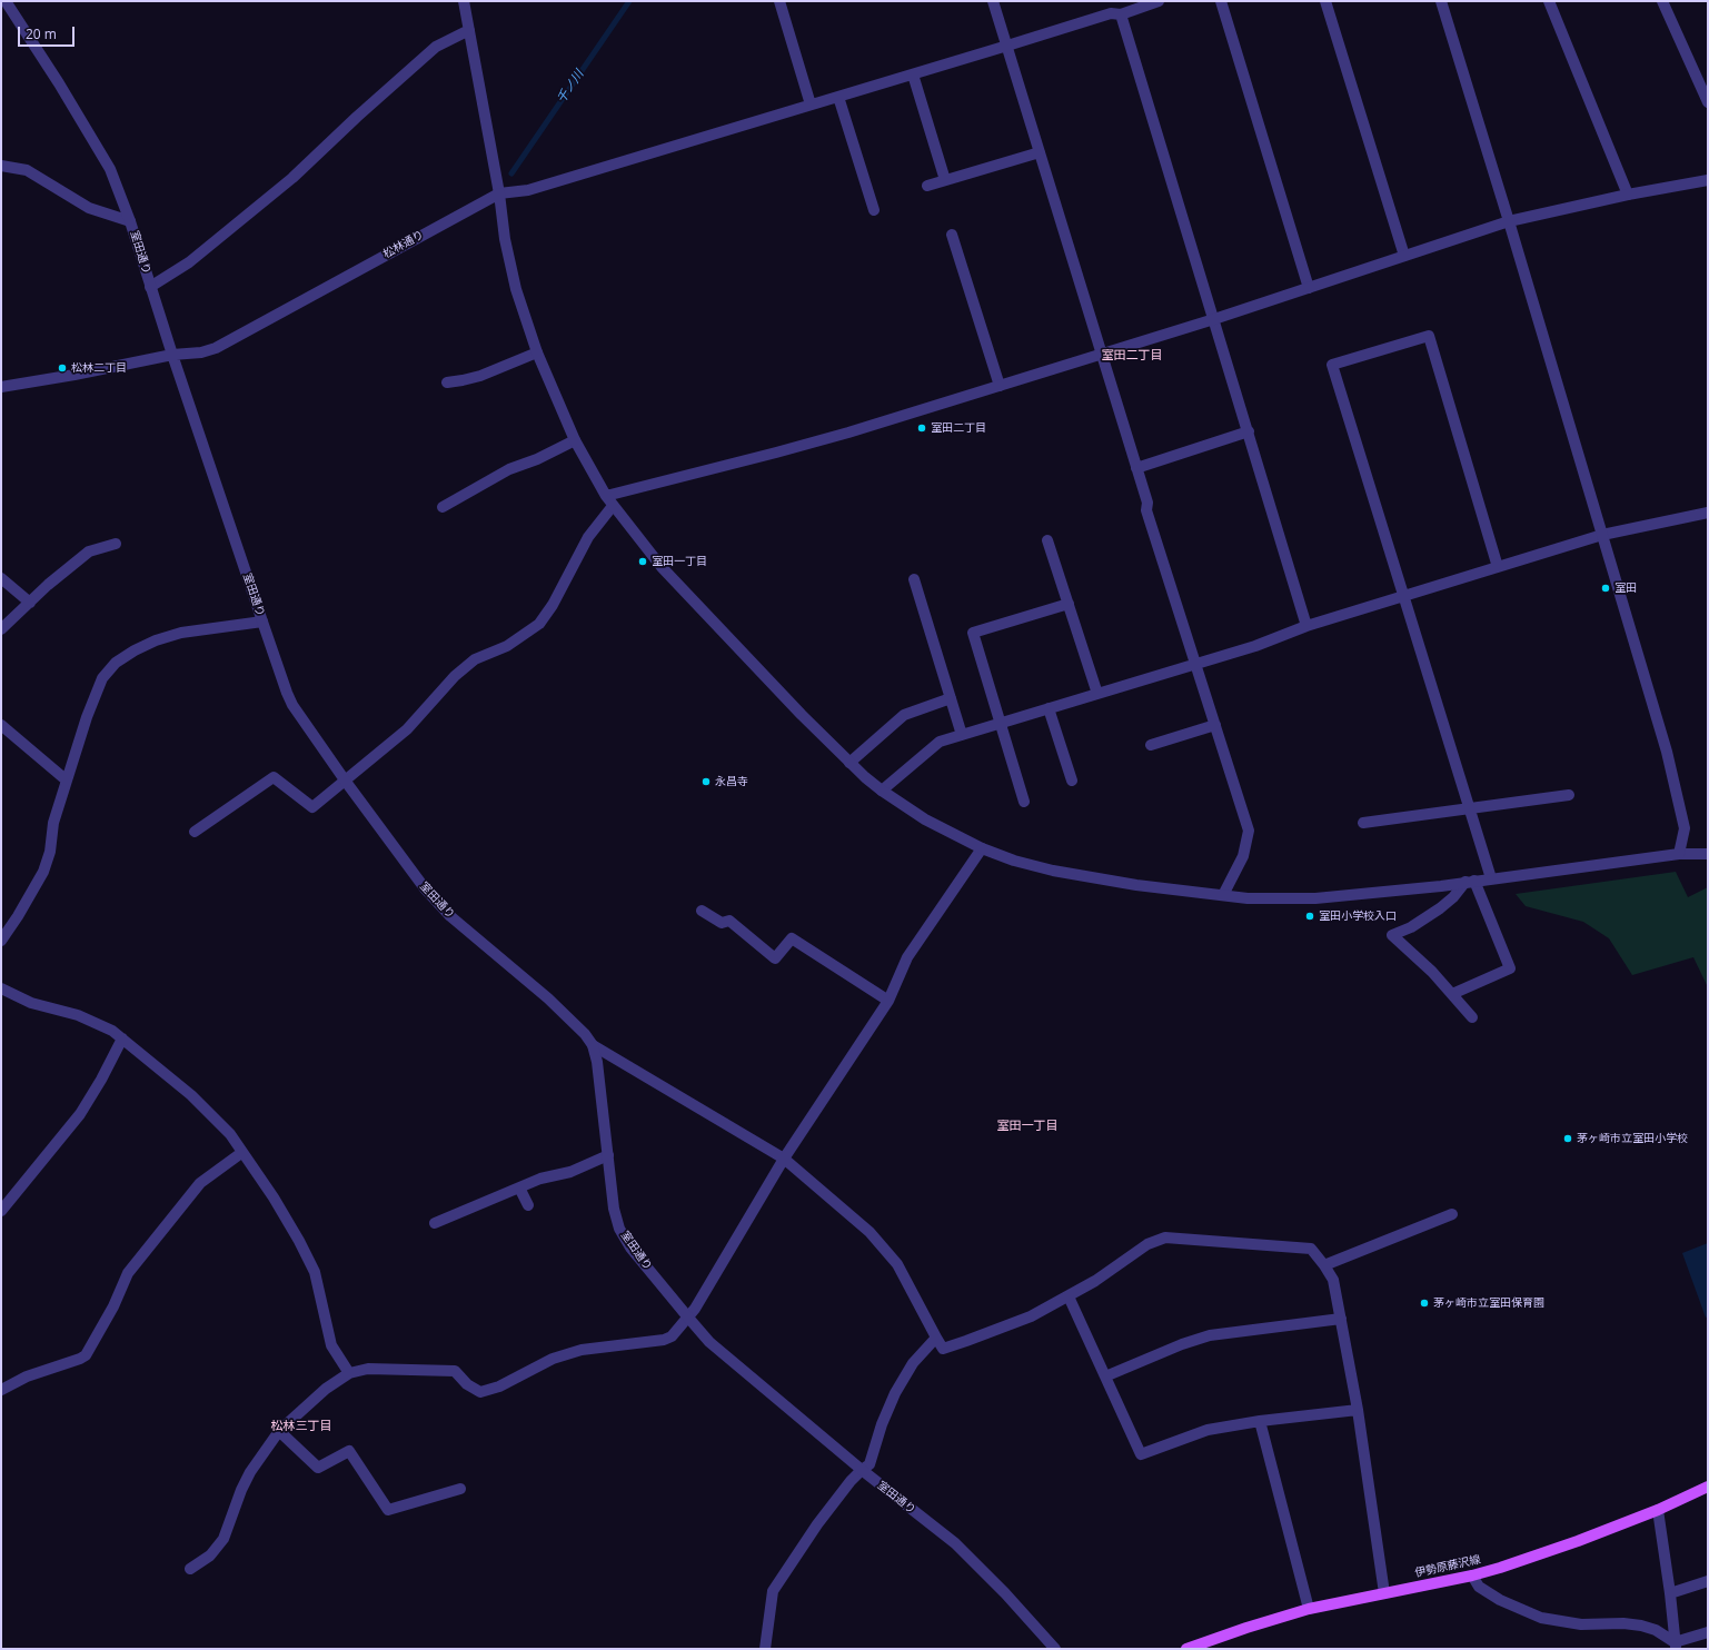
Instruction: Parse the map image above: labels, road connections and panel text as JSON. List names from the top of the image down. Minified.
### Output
{"streets":{"main road":["伊勢原藤沢線"],"street":["松林通り","室田通り"]},"crossings":[["松林通り","室田通り"]],"districts":["室田二丁目","室田一丁目","松林三丁目"],"water":["千ノ川"],"places":["松林二丁目","室田二丁目","室田一丁目","室田","永昌寺","室田小学校入口","茅ヶ崎市立室田小学校","茅ヶ崎市立室田保育園"],"scale_bar":"20 m"}
